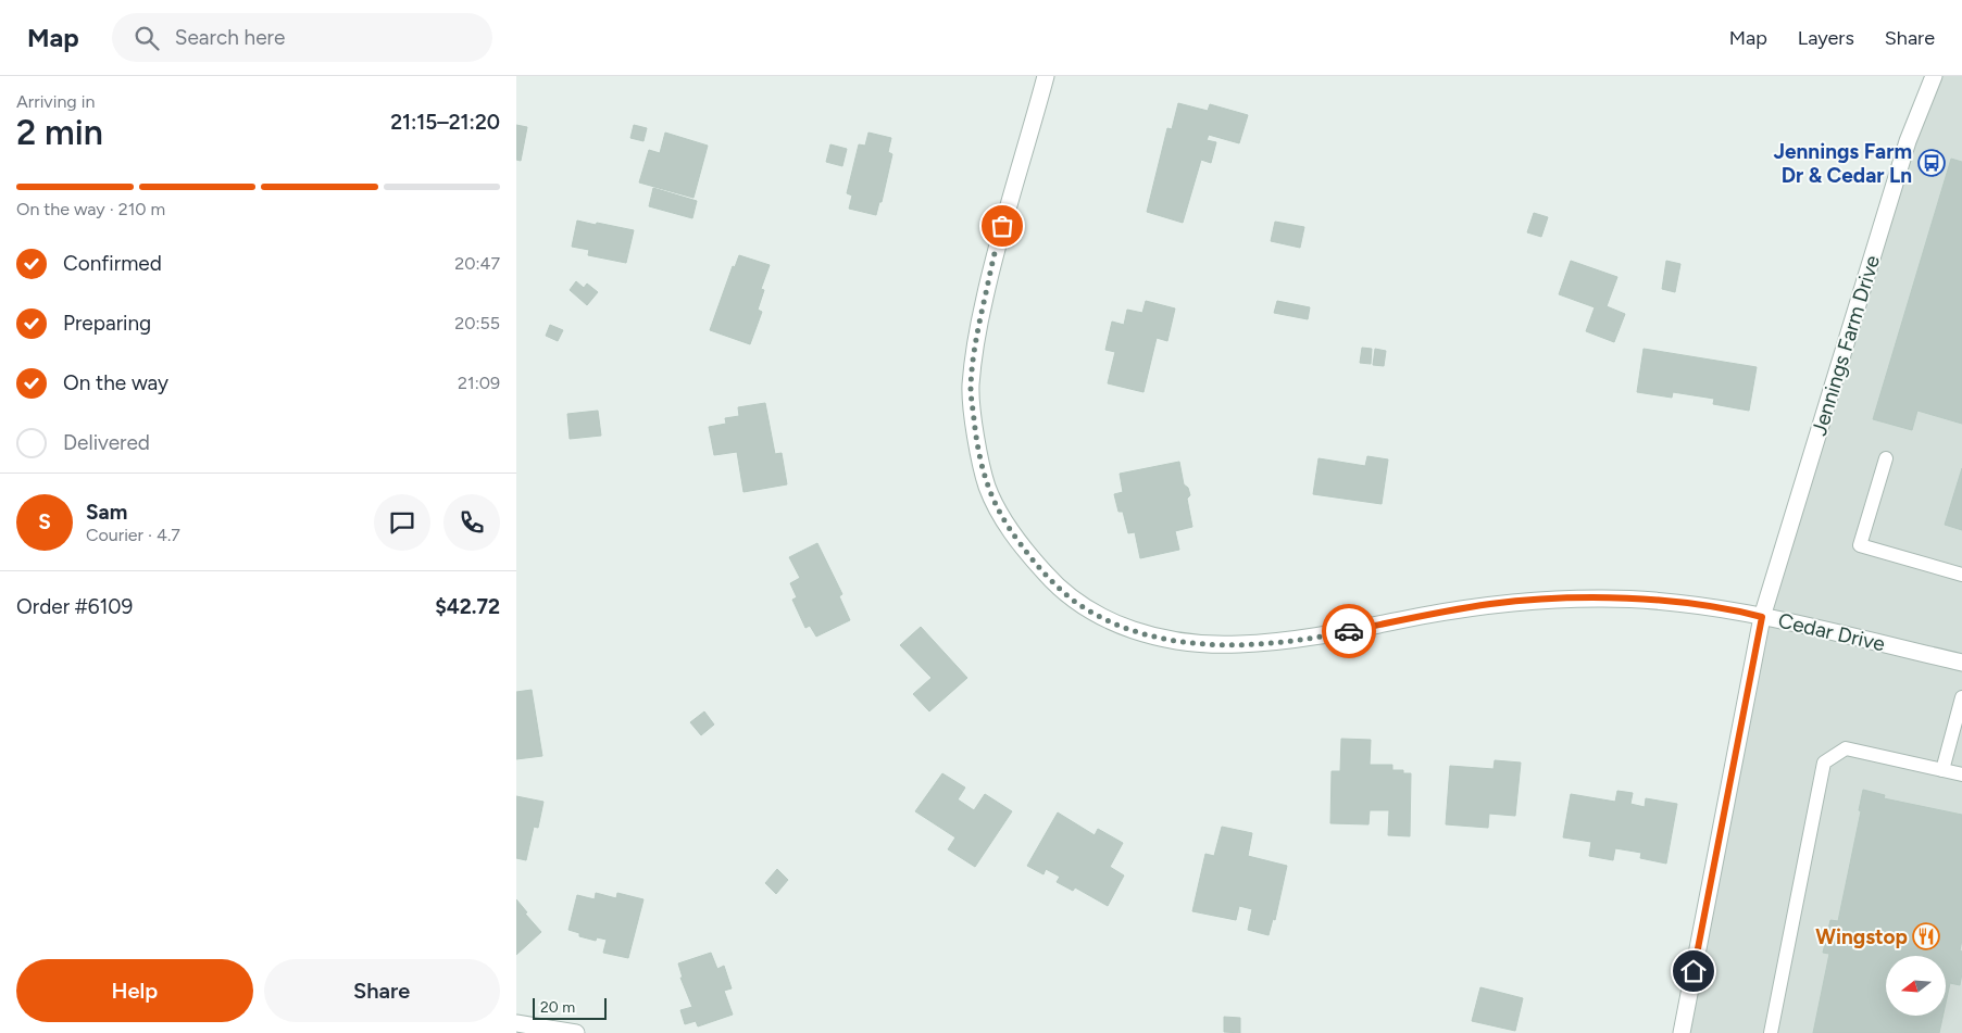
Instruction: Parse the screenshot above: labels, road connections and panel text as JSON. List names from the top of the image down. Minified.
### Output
{"streets":{"street":["Jennings Farm Drive","Cedar Drive"]},"crossings":[["Jennings Farm Drive","Cedar Drive"]],"places":{"bus stop":["Jennings Farm Dr & Cedar Ln"],"restaurant":["Wingstop"]},"scale_bar":"20 m","north":"left","page":{"header":"Map","search":"Search here","nav":["Map","Layers","Share"],"heading":["2 min","Arriving in","21:15–21:20"],"panel":["Sam","Courier · 4.7","Order #6109","$42.72"],"bar":"On the way · 210 m","list":[["Confirmed","20:47"],["Preparing","20:55"],["On the way","21:09"],"Delivered"],"round":"S","buttons":["Help","Share"],"scale":"20 m"}}
